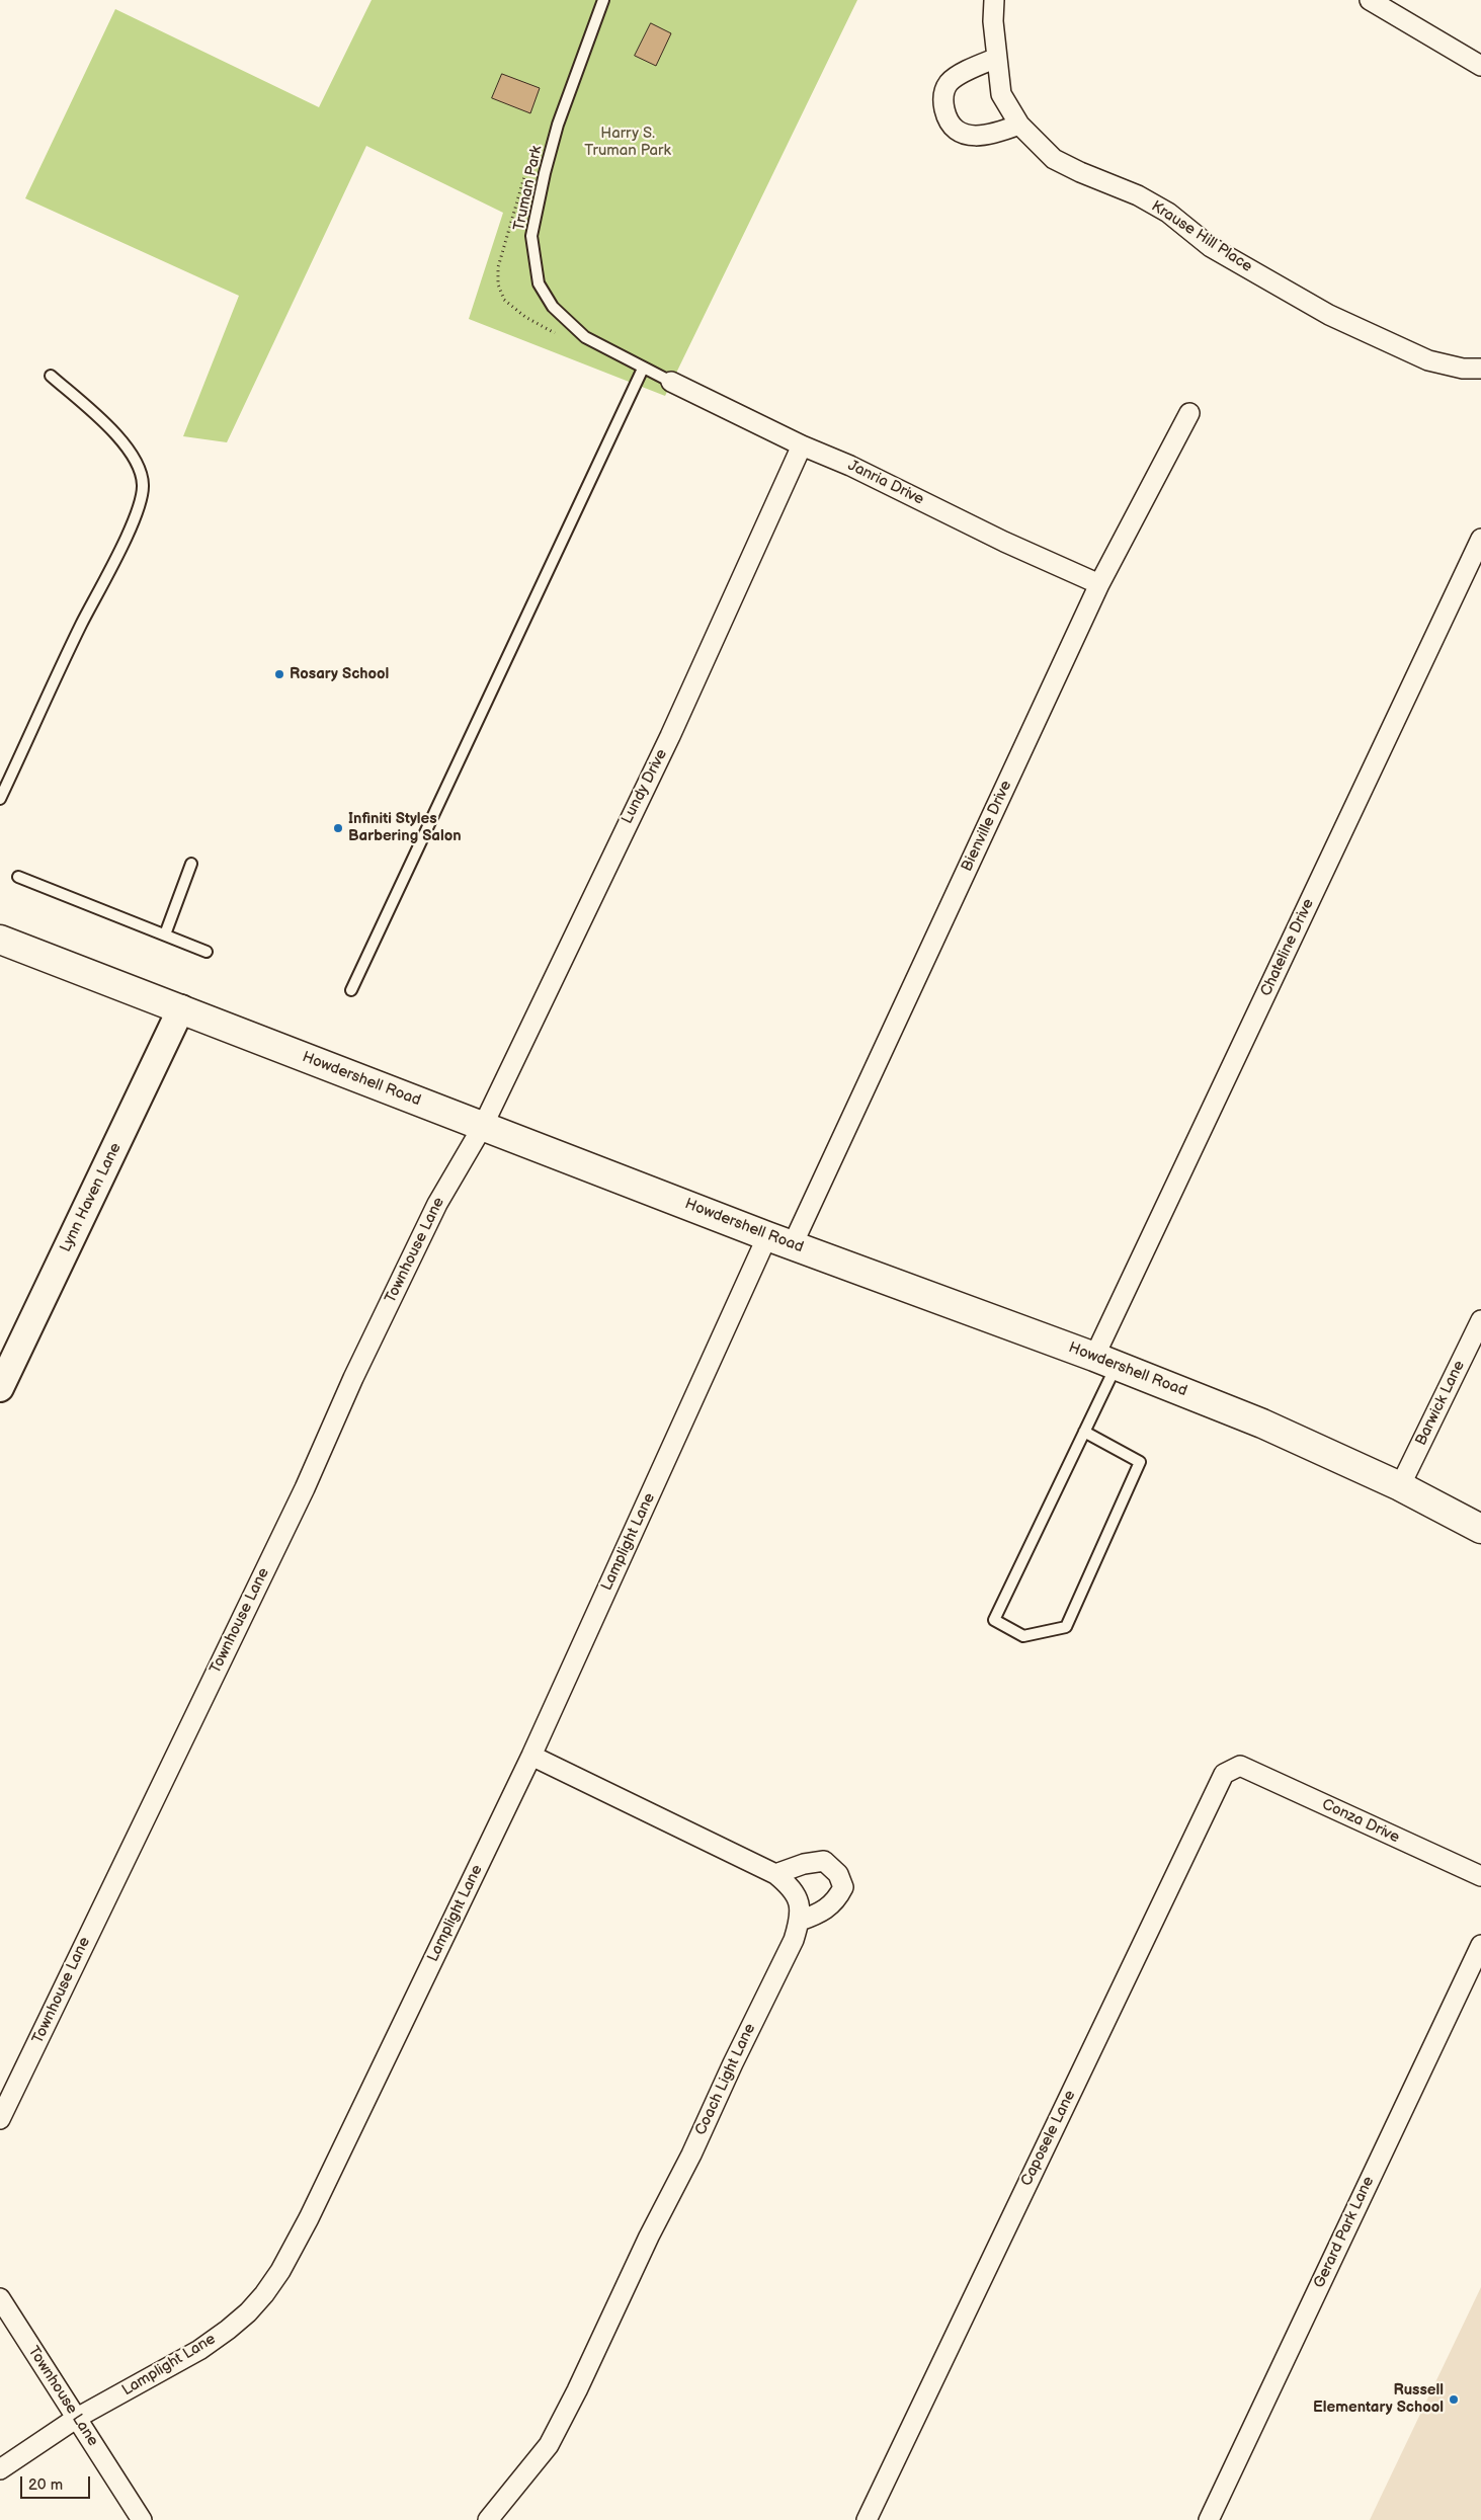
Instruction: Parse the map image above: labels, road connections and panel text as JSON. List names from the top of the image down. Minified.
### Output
{"streets":{"main road":["Howdershell Road"],"street":["Krause Hill Place","Janria Drive","Lundy Drive","Bienville Drive","Chateline Drive","Lynn Haven Lane","Townhouse Lane","Barwick Lane","Lamplight Lane","Conza Drive","Coach Light Lane","Caposele Lane","Gerard Park Lane"],"lane":["Truman Park"]},"crossings":[["Truman Park","Janria Drive"],["Janria Drive","Lundy Drive"],["Janria Drive","Bienville Drive"],["Lundy Drive","Howdershell Road"],["Lundy Drive","Townhouse Lane"],["Bienville Drive","Howdershell Road"],["Bienville Drive","Lamplight Lane"],["Chateline Drive","Howdershell Road"],["Howdershell Road","Lynn Haven Lane"],["Howdershell Road","Townhouse Lane"],["Howdershell Road","Barwick Lane"],["Howdershell Road","Lamplight Lane"],["Townhouse Lane","Lamplight Lane"],["Lamplight Lane","Coach Light Lane"],["Conza Drive","Caposele Lane"]],"parks":["Harry S. Truman Park"],"places":["Rosary School","Infiniti Styles Barbering Salon","Russell Elementary School"],"scale_bar":"20 m"}
